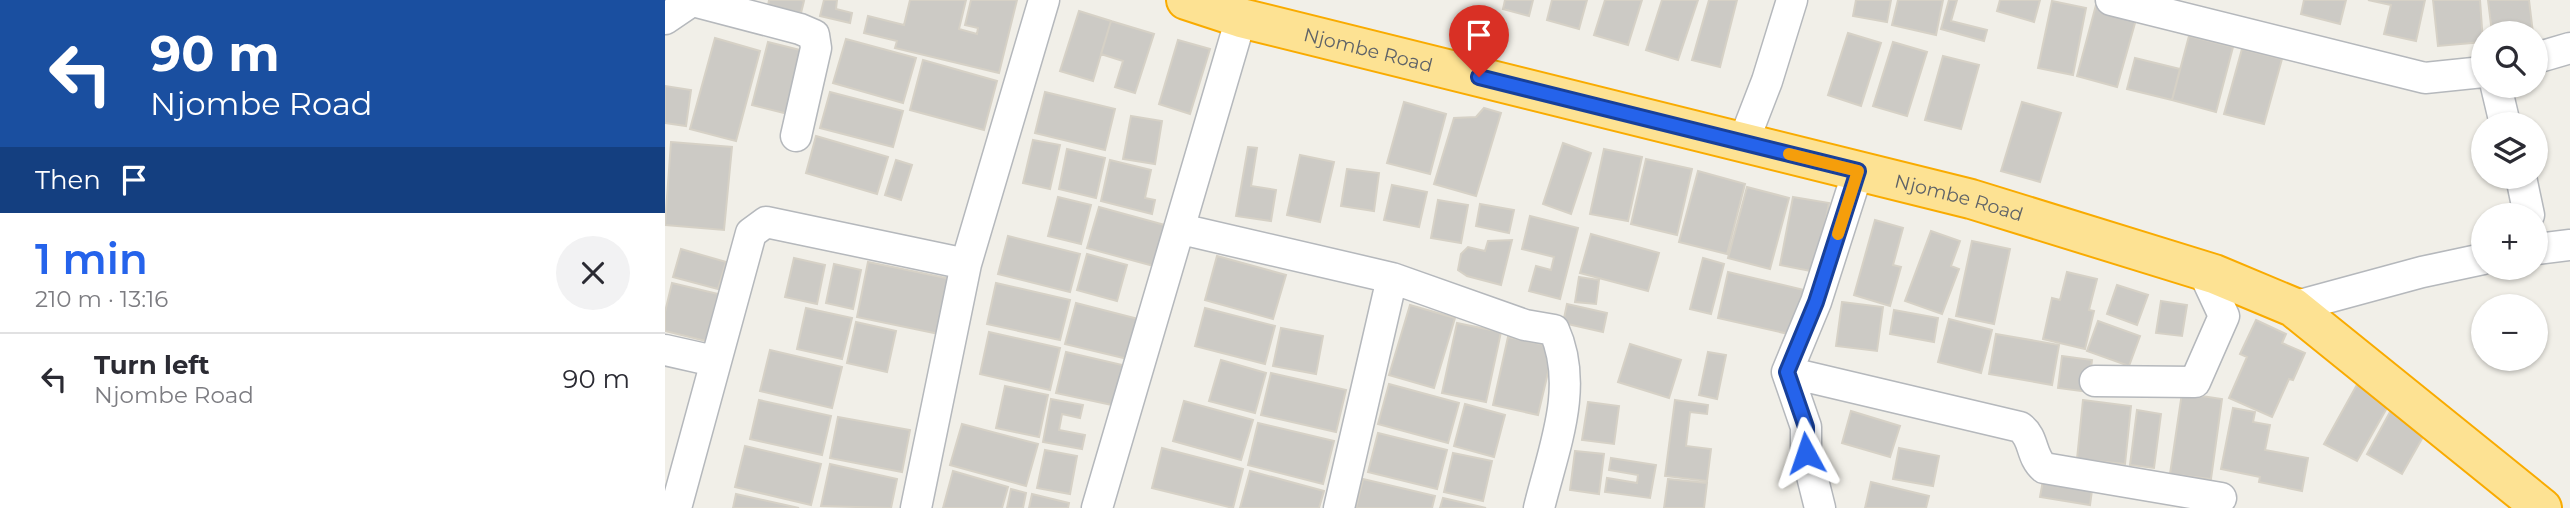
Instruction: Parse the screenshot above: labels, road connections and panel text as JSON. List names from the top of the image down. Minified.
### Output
{"streets":{"highway":["Njombe Road"]},"page":{"turn":["90 m","Njombe Road"],"map_buttons":["+","−"],"then":"Then","heading":["1 min","210 m · 13:16"],"list":[{"name":"Turn left","note":"Njombe Road","value":"90 m"}]}}
